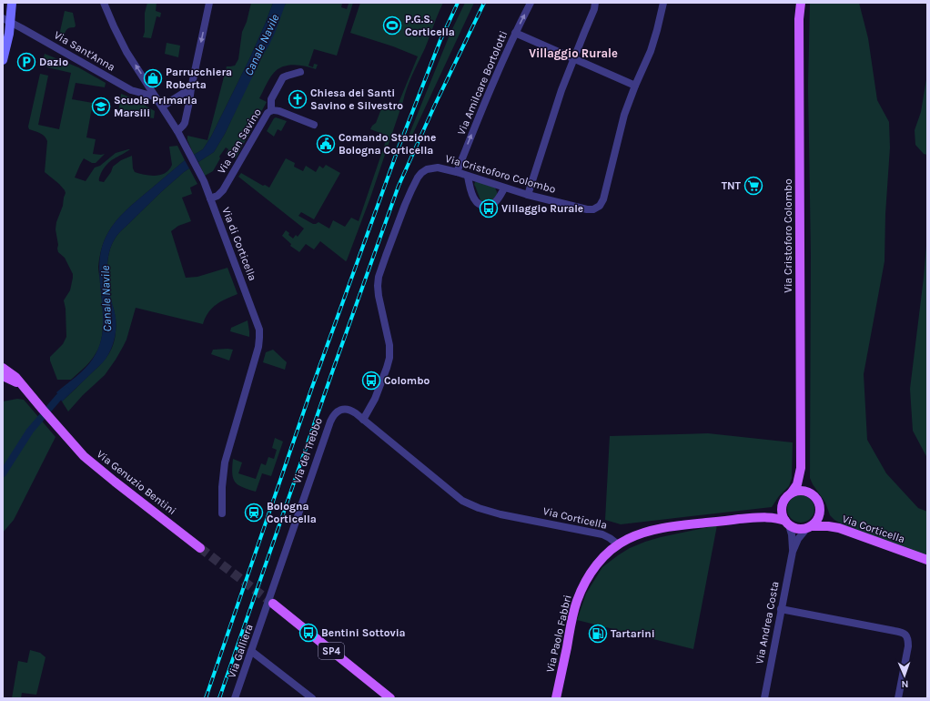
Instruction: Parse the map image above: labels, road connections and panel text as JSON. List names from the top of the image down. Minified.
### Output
{"streets":{"main road":["Via Cristoforo Colombo","Via Genuzio Bentini","Via Corticella","Via Paolo Fabbri","SP4"],"street":["Via Sant'Anna","Via Amilcare Bortolotti","Via San Savino","Via di Corticella","Via del Trebbo","Via Andrea Costa","Via Galliera"]},"crossings":[["Via Sant'Anna","Via di Corticella"],["Via Amilcare Bortolotti","Via Cristoforo Colombo"],["Via San Savino","Via di Corticella"],["Via Cristoforo Colombo","Via del Trebbo"],["Via Cristoforo Colombo","Via Corticella"],["Via Cristoforo Colombo","Via Andrea Costa"],["Via del Trebbo","Via Corticella"],["Via del Trebbo","Via Galliera"],["Via Corticella","Via Andrea Costa"],["Via Corticella","Via Paolo Fabbri"]],"districts":["Villaggio Rurale"],"water":["Canale Navile"],"places":{"sports":["P.G.S. Corticella"],"parking":["Dazio"],"shop":["Parrucchiera Roberta"],"church":["Chiesa dei Santi Savino e Silvestro"],"school or university":["Scuola Primaria Marsili"],"public building":["Comando Stazione Bologna Corticella"],"supermarket":["TNT"],"bus stop":["Villaggio Rurale","Colombo","Bentini Sottovia"],"station":["Bologna Corticella"],"fuel station":["Tartarini"]},"north":"bottom"}
